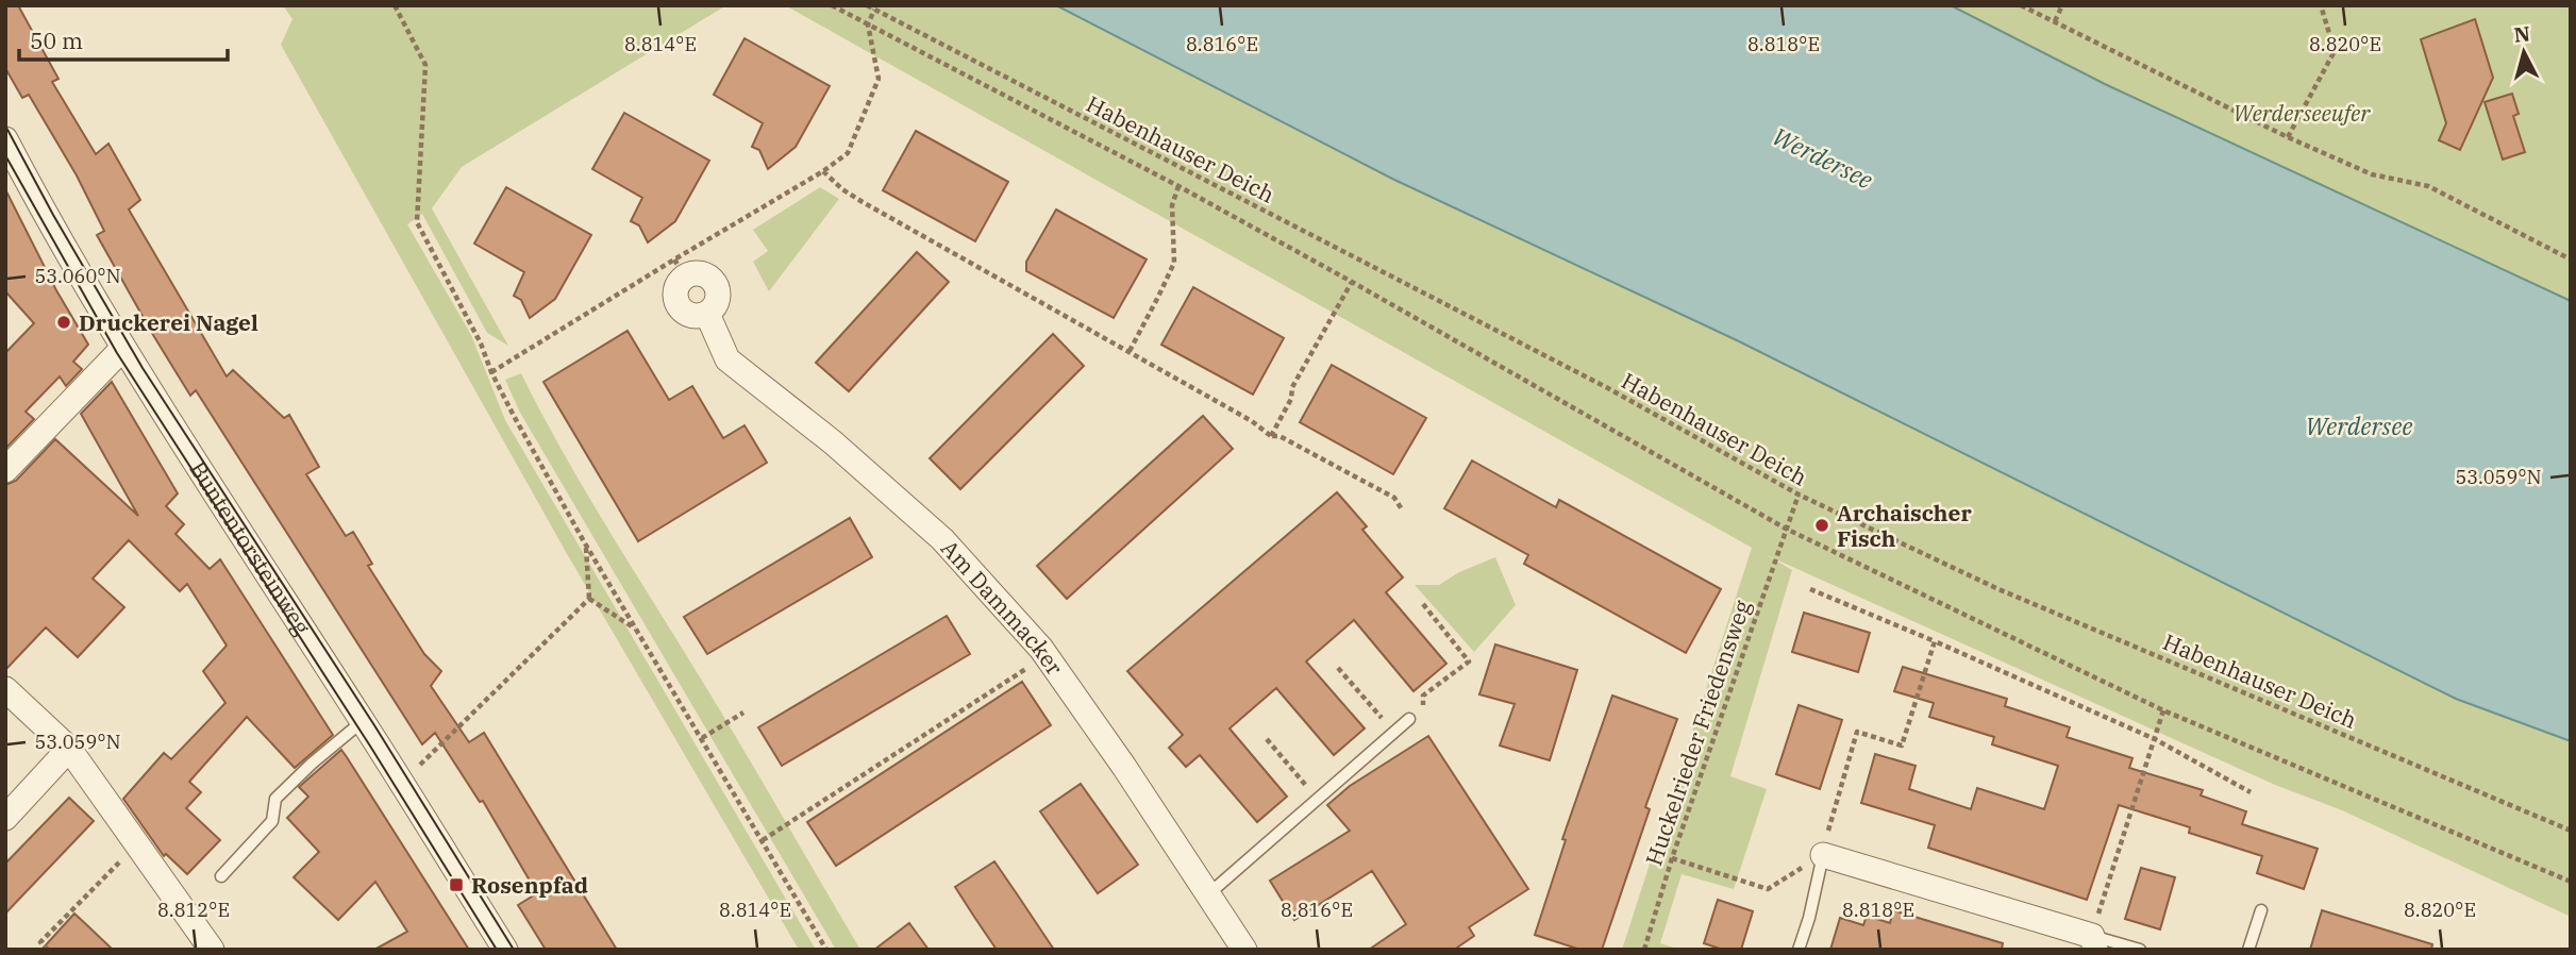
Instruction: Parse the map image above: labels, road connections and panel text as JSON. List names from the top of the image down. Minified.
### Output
{"streets":{"street":["Buntentorsteinweg","Am Dammacker"],"path":["Habenhauser Deich","Huckelrieder Friedensweg"]},"crossings":[["Habenhauser Deich","Huckelrieder Friedensweg"]],"water":["Werdersee"],"parks":["Werderseeufer"],"places":{"other":["Druckerei Nagel","Archaischer Fisch"],"transit":["Rosenpfad"]},"scale_bar":"50 m","north":"top","coordinates":["8.814°E","8.816°E","8.818°E","8.820°E","53.060°N","53.059°N","8.812°E"]}
